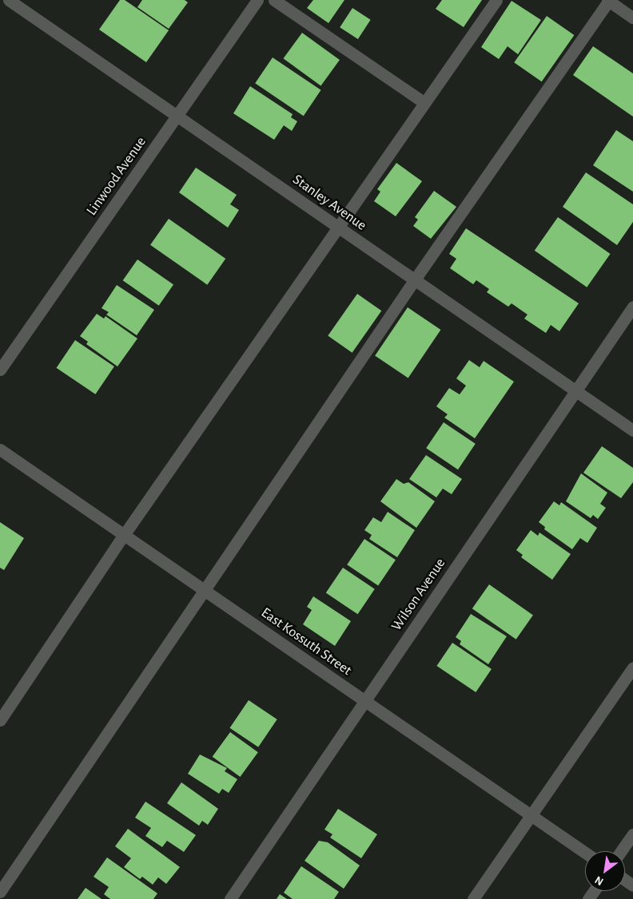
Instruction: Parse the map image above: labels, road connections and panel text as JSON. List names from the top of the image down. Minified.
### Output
{"streets":{"street":["Linwood Avenue","Stanley Avenue","Wilson Avenue","East Kossuth Street"]},"crossings":[["Linwood Avenue","Stanley Avenue"],["Stanley Avenue","Wilson Avenue"],["Wilson Avenue","East Kossuth Street"]],"north":"bottom left"}
